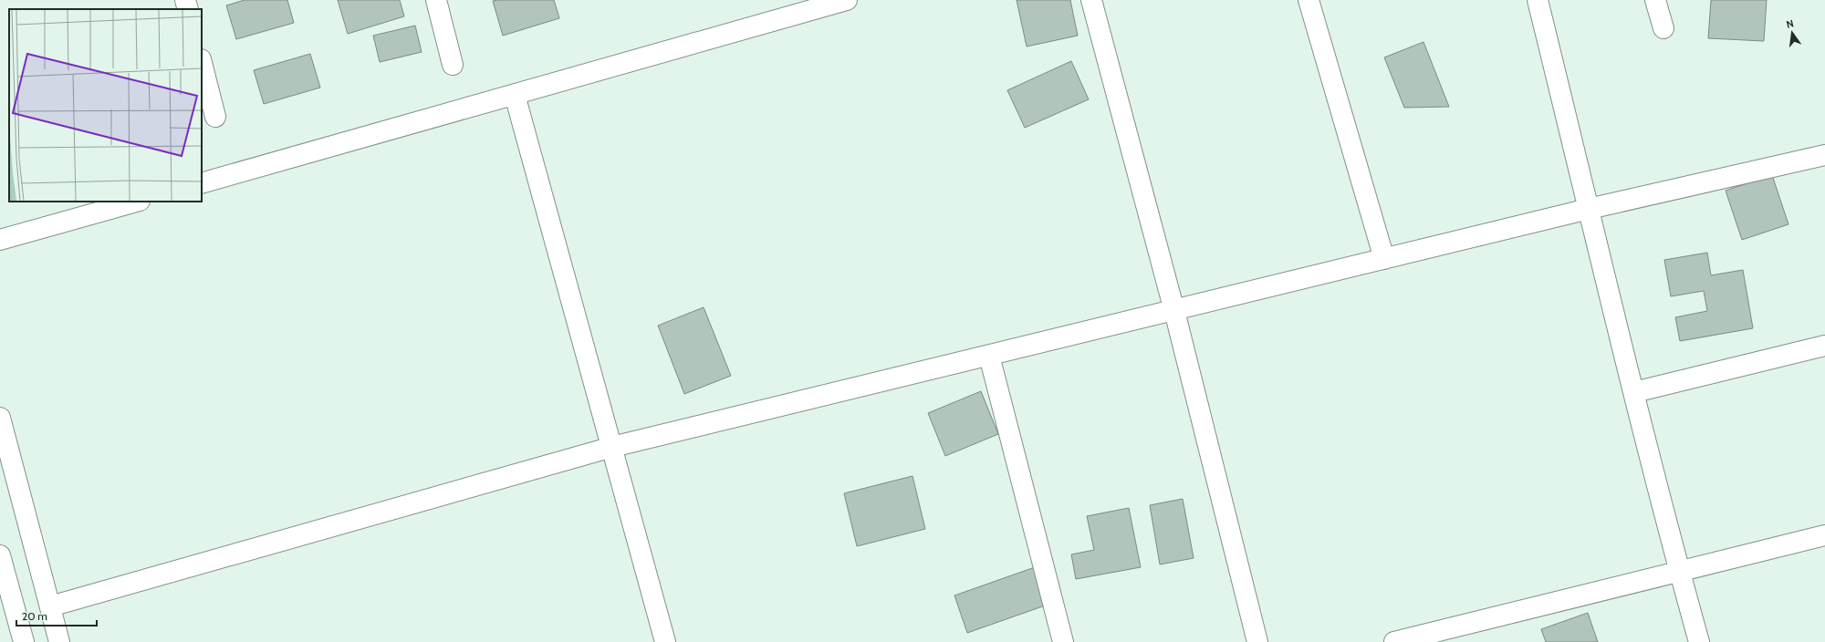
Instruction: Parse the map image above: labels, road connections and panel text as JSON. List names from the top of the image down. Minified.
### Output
{"scale_bar":"20 m","north":"top"}
